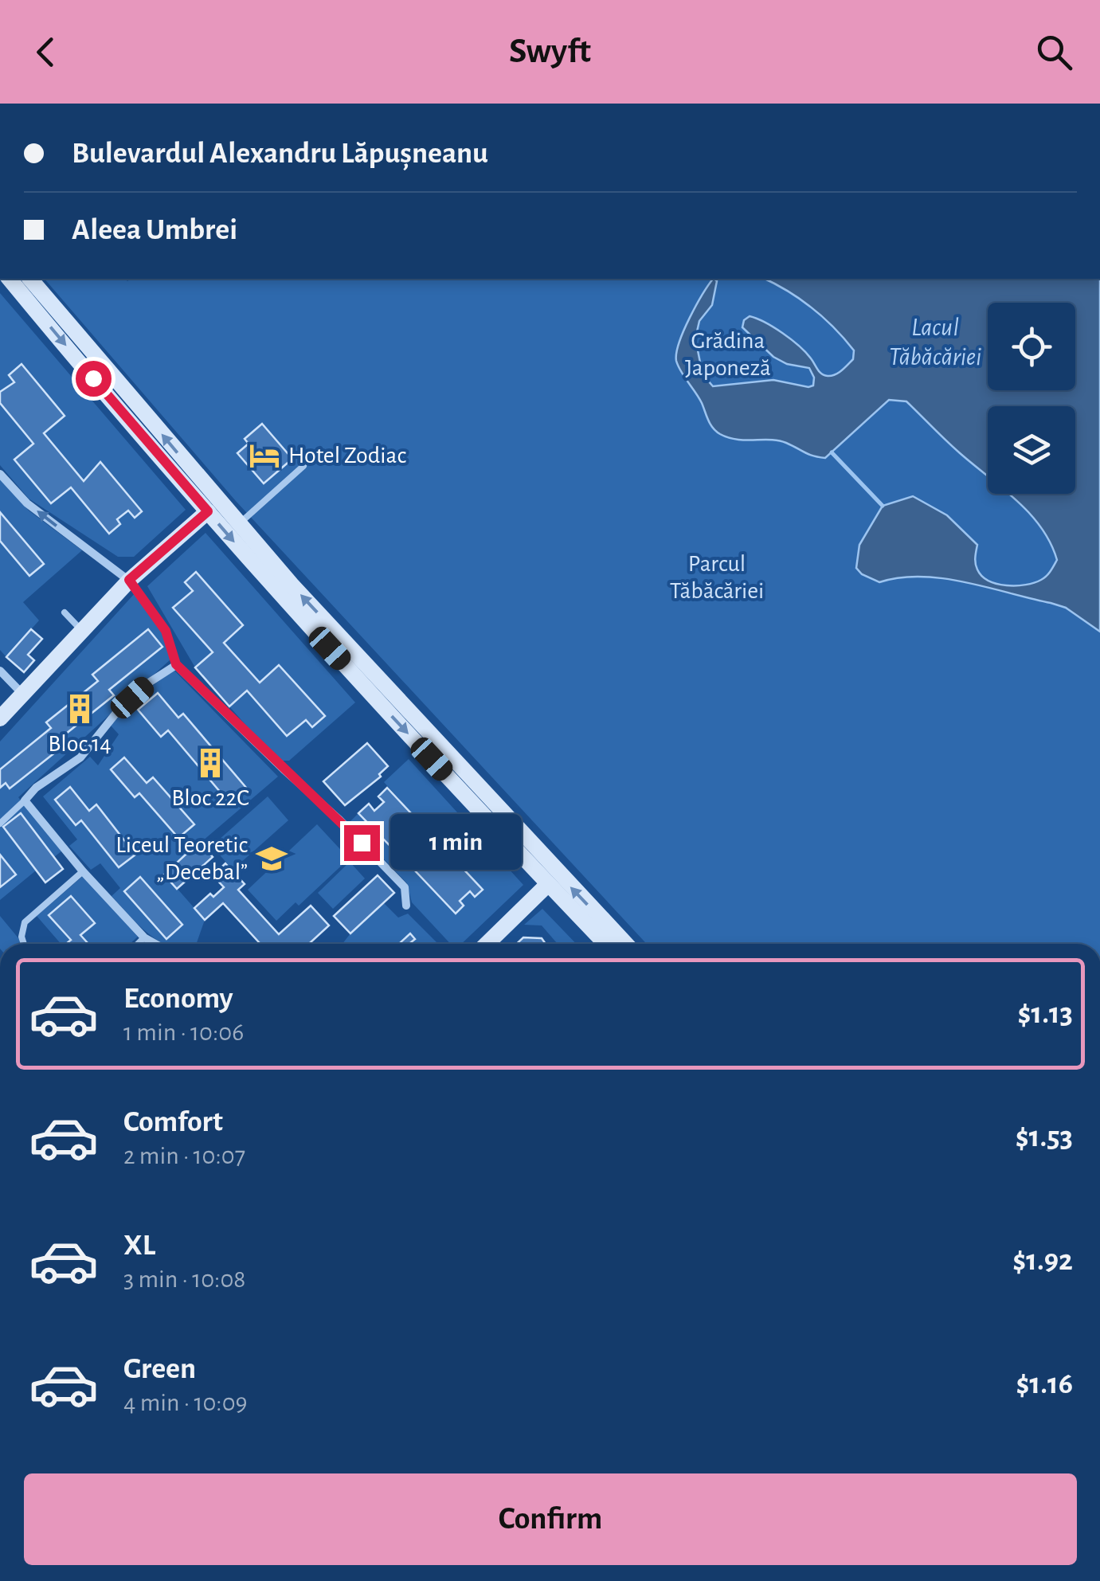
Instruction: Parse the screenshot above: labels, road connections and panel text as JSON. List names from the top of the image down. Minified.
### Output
{"water":["Lacul Tăbăcăriei"],"parks":["Grădina Japoneză","Parcul Tăbăcăriei"],"places":{"hotel":["Hotel Zodiac"],"building":["Bloc 14","Bloc 22C"],"school or university":["Liceul Teoretic „Decebal”"]},"page":{"header":"Swyft","banner":["Bulevardul Alexandru Lăpușneanu","Aleea Umbrei"],"bubble":"1 min","list":[{"name":"Economy","note":"1 min · 10:06","value":"$1.13"},{"name":"Comfort","note":"2 min · 10:07","value":"$1.53"},{"name":"XL","note":"3 min · 10:08","value":"$1.92"},{"name":"Green","note":"4 min · 10:09","value":"$1.16"}],"buttons":"Confirm"}}
